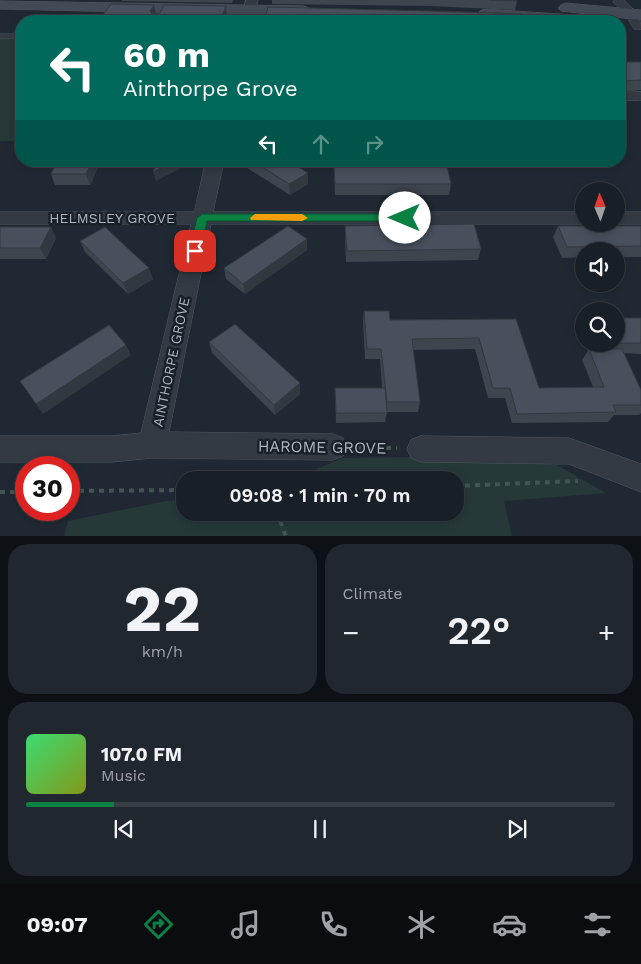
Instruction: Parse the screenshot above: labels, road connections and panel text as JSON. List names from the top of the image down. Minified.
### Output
{"streets":{"street":["HELMSLEY GROVE","AINTHORPE GROVE","HAROME GROVE"]},"crossings":[["HELMSLEY GROVE","AINTHORPE GROVE"],["AINTHORPE GROVE","HAROME GROVE"]],"north":"top","page":{"turn":["60 m","Ainthorpe Grove"],"limit":"30","trip":"09:08 · 1 min · 70 m","tile":[["22","km/h"],"Climate"],"heat":["−","22°","+"],"song":["107.0 FM","Music"],"tabs":"09:07"}}
